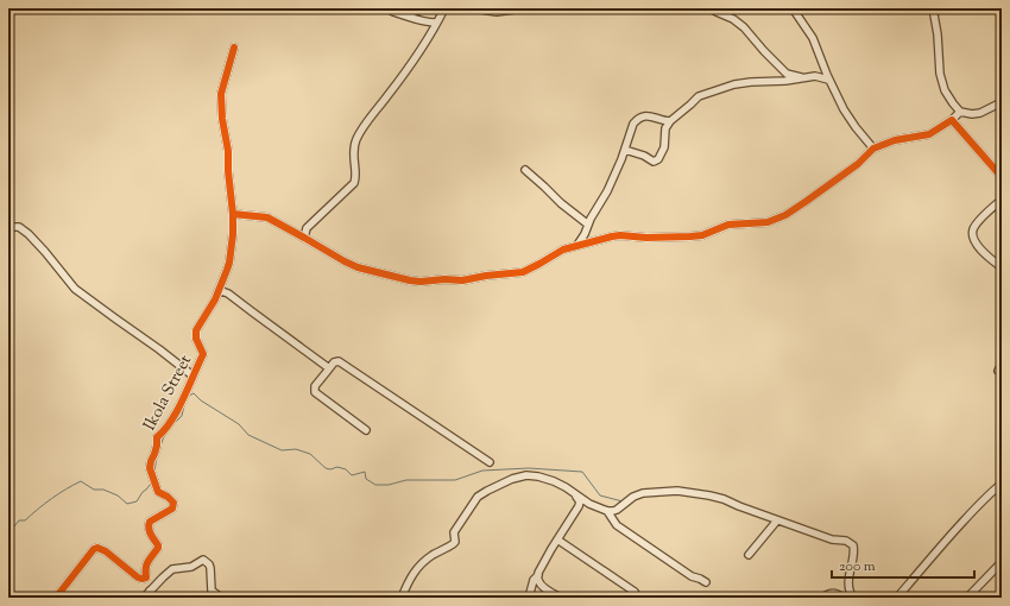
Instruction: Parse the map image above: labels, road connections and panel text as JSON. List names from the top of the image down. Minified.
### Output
{"streets":{"street":["Ikola Street"]},"scale_bar":"200 m"}
